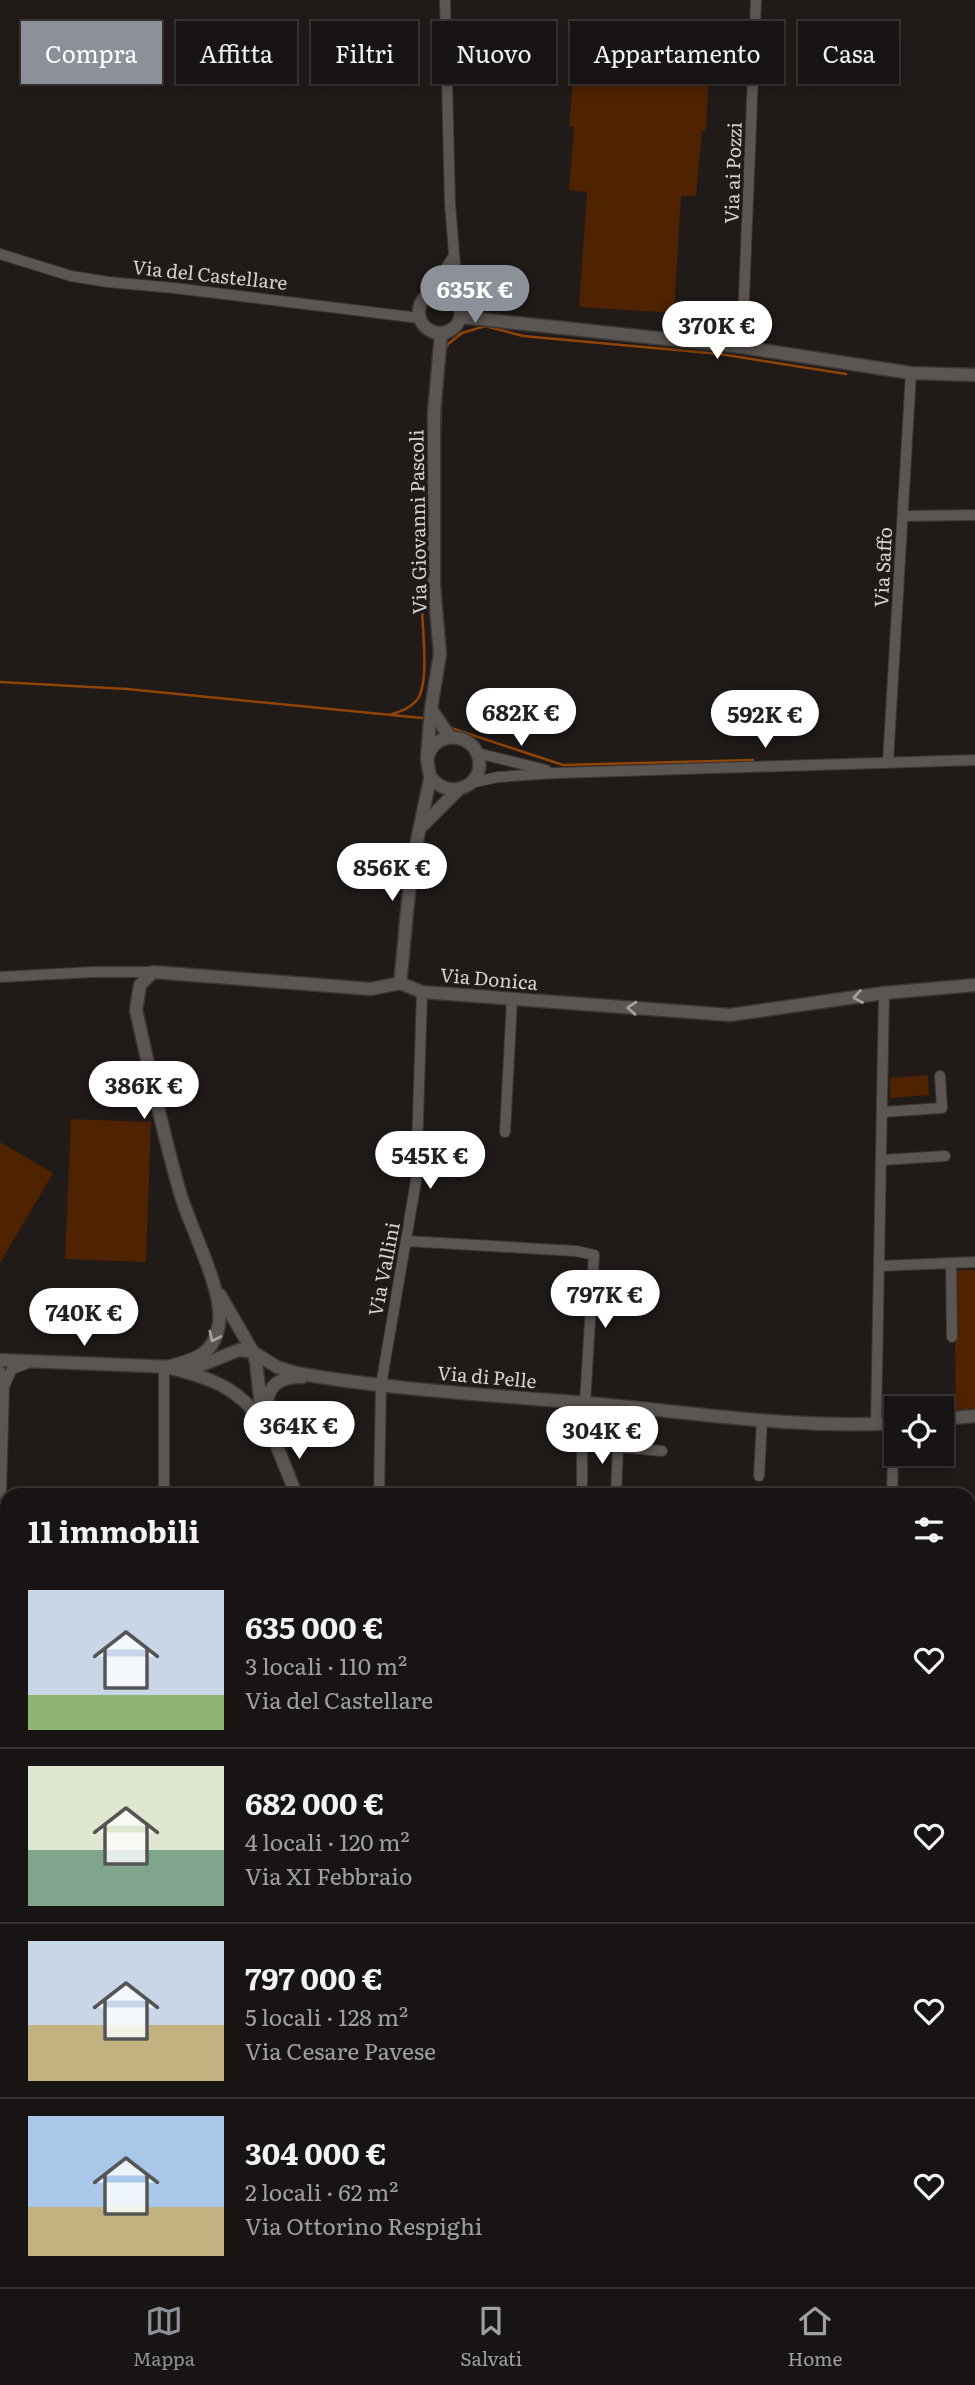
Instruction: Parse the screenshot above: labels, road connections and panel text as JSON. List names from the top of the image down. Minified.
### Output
{"streets":{"street":["Via ai Pozzi","Via del Castellare","Via Giovanni Pascoli","Via Saffo","Via Donica","Via Vallini","Via di Pelle"]},"crossings":[["Via del Castellare","Via Giovanni Pascoli"],["Via Giovanni Pascoli","Via Donica"],["Via Donica","Via Vallini"],["Via Vallini","Via di Pelle"]],"one_way":["Via Donica"],"page":{"chip":["Compra","Affitta","Filtri","Nuovo","Appartamento","Casa"],"price":["635K €","370K €","682K €","592K €","856K €","386K €","545K €","797K €","740K €","364K €","304K €"],"heading":"11 immobili","list":[{"name":"635 000 €","note":"3 locali · 110 m² · Via del Castellare"},{"name":"682 000 €","note":"4 locali · 120 m² · Via XI Febbraio"},{"name":"797 000 €","note":"5 locali · 128 m² · Via Cesare Pavese"},{"name":"304 000 €","note":"2 locali · 62 m² · Via Ottorino Respighi"}],"tabs":["Mappa","Salvati","Home"]}}
